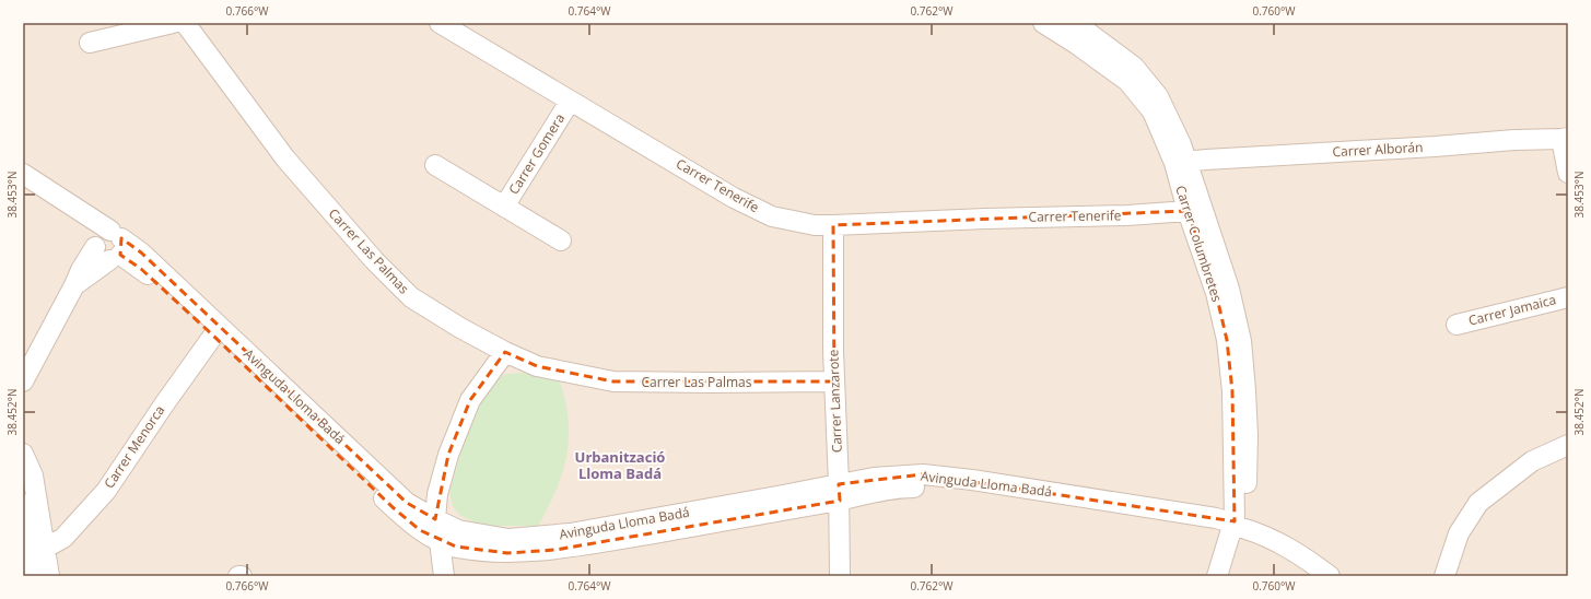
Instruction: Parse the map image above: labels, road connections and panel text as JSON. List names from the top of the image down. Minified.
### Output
{"streets":{"street":["Carrer Alborán","Carrer Gomera","Carrer Tenerife","Carrer Columbretes","Carrer Las Palmas","Carrer Jamaica","Avinguda Lloma Badá","Carrer Lanzarote","Carrer Menorca"]},"crossings":[["Carrer Alborán","Carrer Columbretes"],["Carrer Gomera","Carrer Tenerife"],["Carrer Tenerife","Carrer Columbretes"],["Carrer Tenerife","Carrer Lanzarote"],["Carrer Columbretes","Avinguda Lloma Badá"],["Carrer Las Palmas","Carrer Lanzarote"],["Avinguda Lloma Badá","Carrer Lanzarote"],["Avinguda Lloma Badá","Carrer Menorca"]],"districts":["Urbanització Lloma Badá"],"coordinates":["0.766°W","0.764°W","0.762°W","0.760°W","38.453°N","38.452°N"]}
